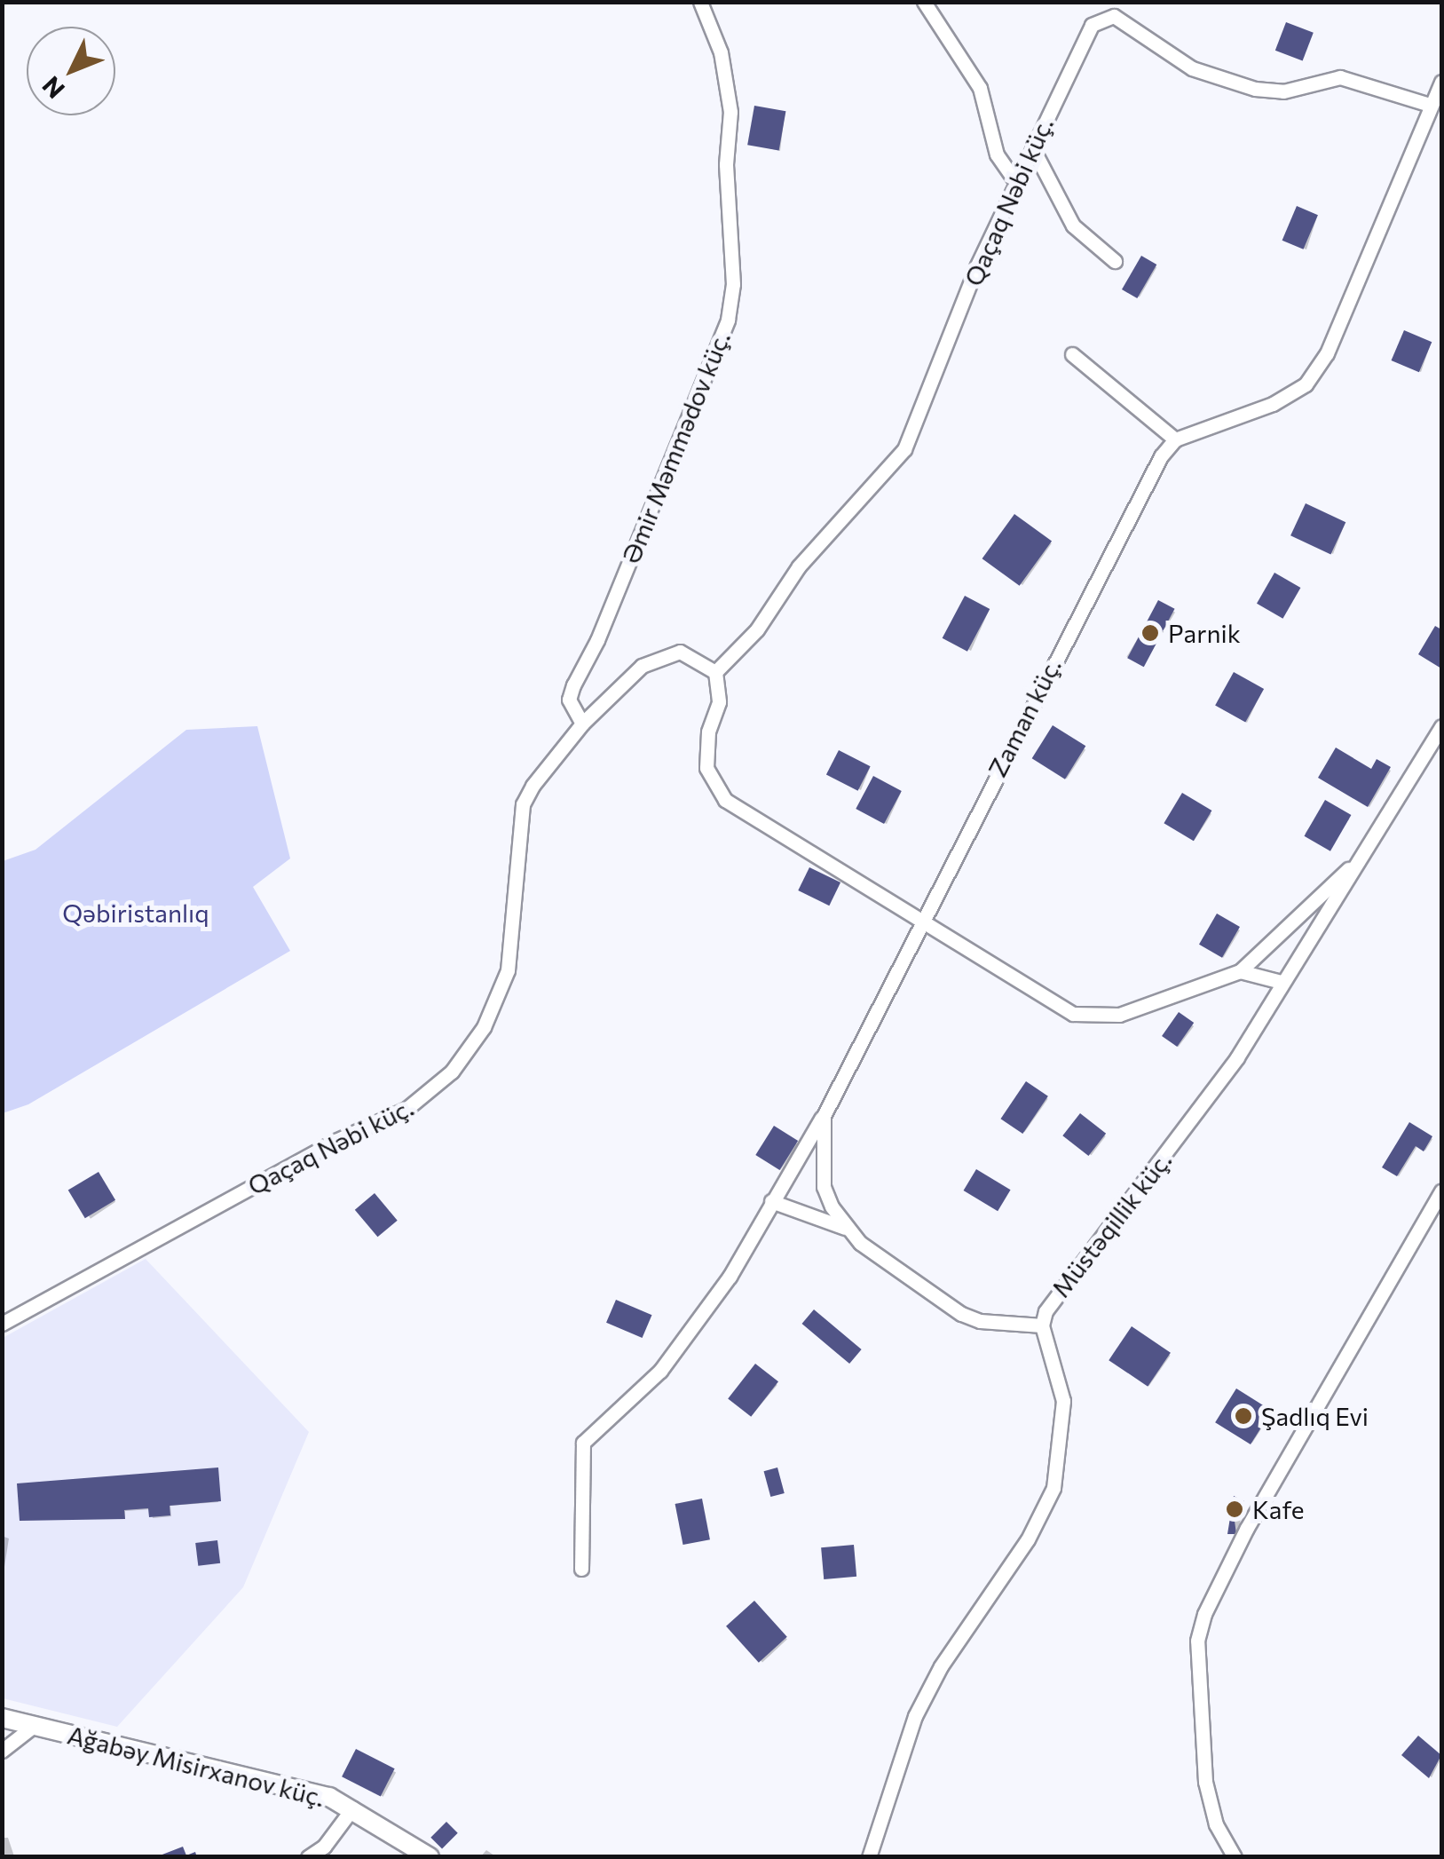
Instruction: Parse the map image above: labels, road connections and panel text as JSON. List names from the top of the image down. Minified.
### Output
{"streets":{"street":["Qaçaq Nəbi küç.","Əmir Məmmədov küç.","Zaman küç.","Müstəqillik küç.","Ağabəy Misirxanov küç."]},"crossings":[["Qaçaq Nəbi küç.","Əmir Məmmədov küç."],["Zaman küç.","Müstəqillik küç."]],"parks":["Qəbiristanlıq"],"places":["Parnik","Şadlıq Evi","Kafe"],"north":"bottom left"}
